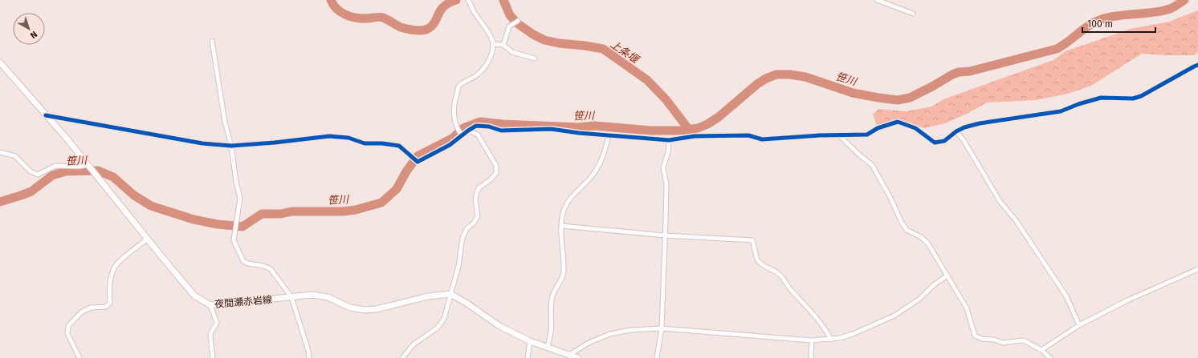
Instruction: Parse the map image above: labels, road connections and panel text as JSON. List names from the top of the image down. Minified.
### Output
{"streets":{"main road":["夜間瀬赤岩線"]},"water":["上条堰","笹川"],"scale_bar":"100 m","north":"bottom right"}
